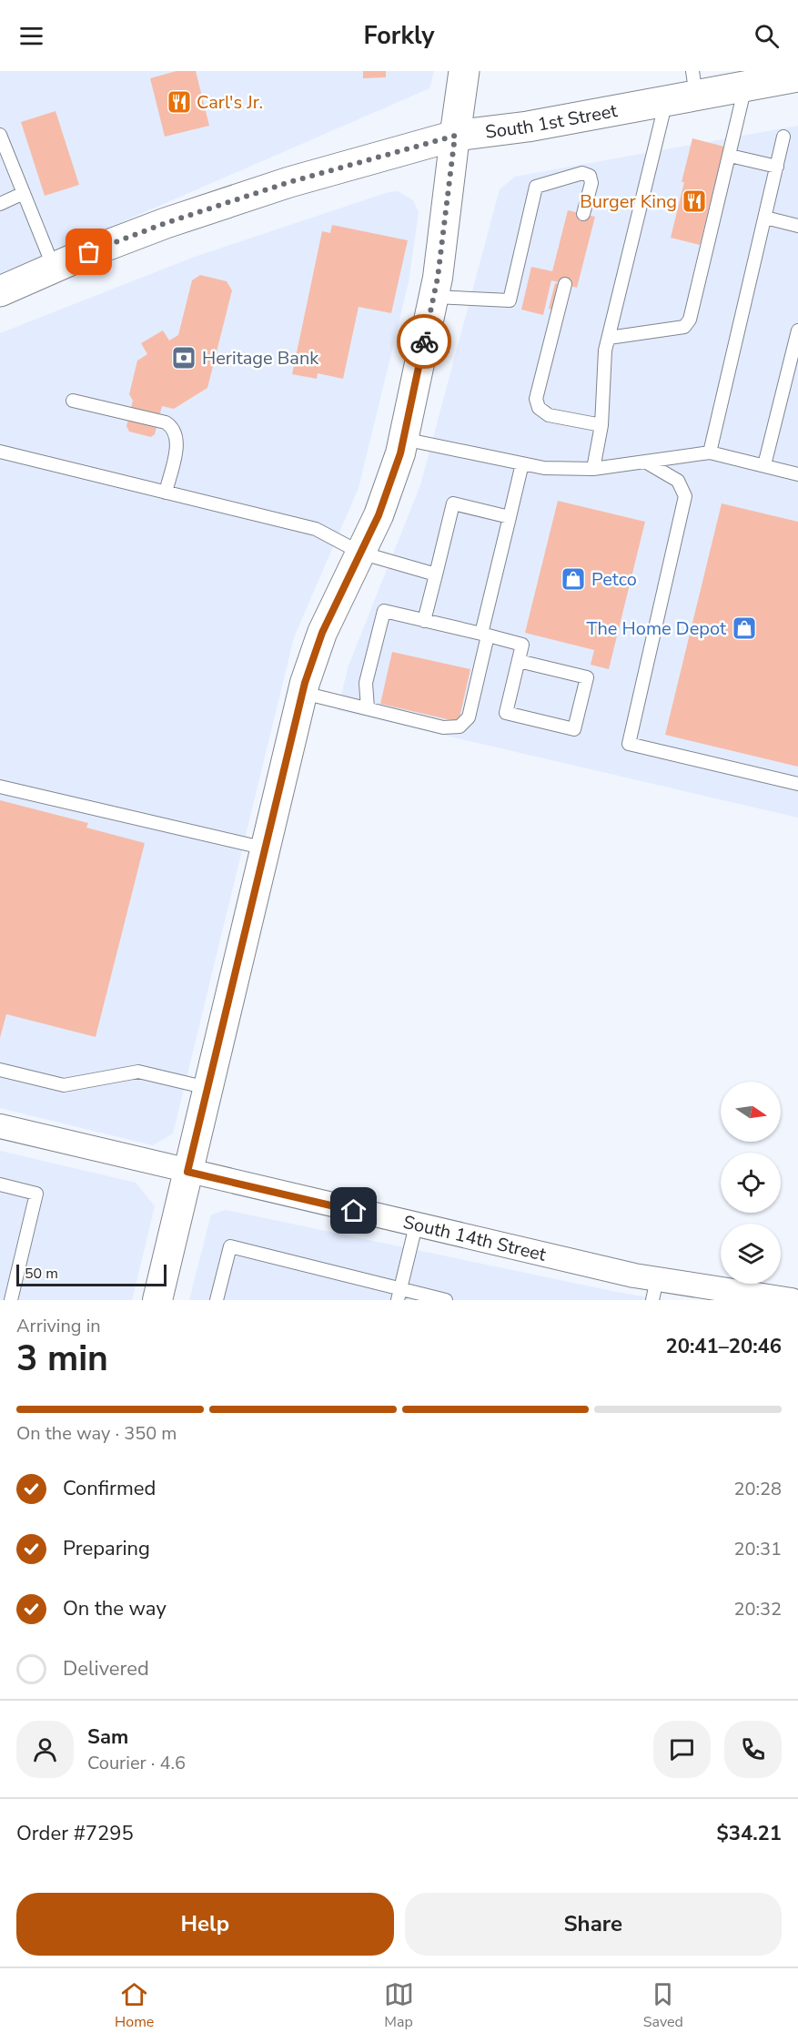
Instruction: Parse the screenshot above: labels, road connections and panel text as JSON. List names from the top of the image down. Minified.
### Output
{"streets":{"main road":["South 1st Street"],"street":["South 14th Street"]},"places":{"restaurant":["Carl's Jr.","Burger King"],"bank":["Heritage Bank"],"shop":["Petco","The Home Depot"]},"scale_bar":"50 m","north":"right","page":{"header":"Forkly","scale":"50 m","heading":["3 min","Arriving in","20:41–20:46"],"panel":["Sam","Courier · 4.6","Order #7295","$34.21"],"bar":"On the way · 350 m","list":[["Confirmed","20:28"],["Preparing","20:31"],["On the way","20:32"],"Delivered"],"buttons":["Help","Share"],"tabs":["Home","Map","Saved"]}}
